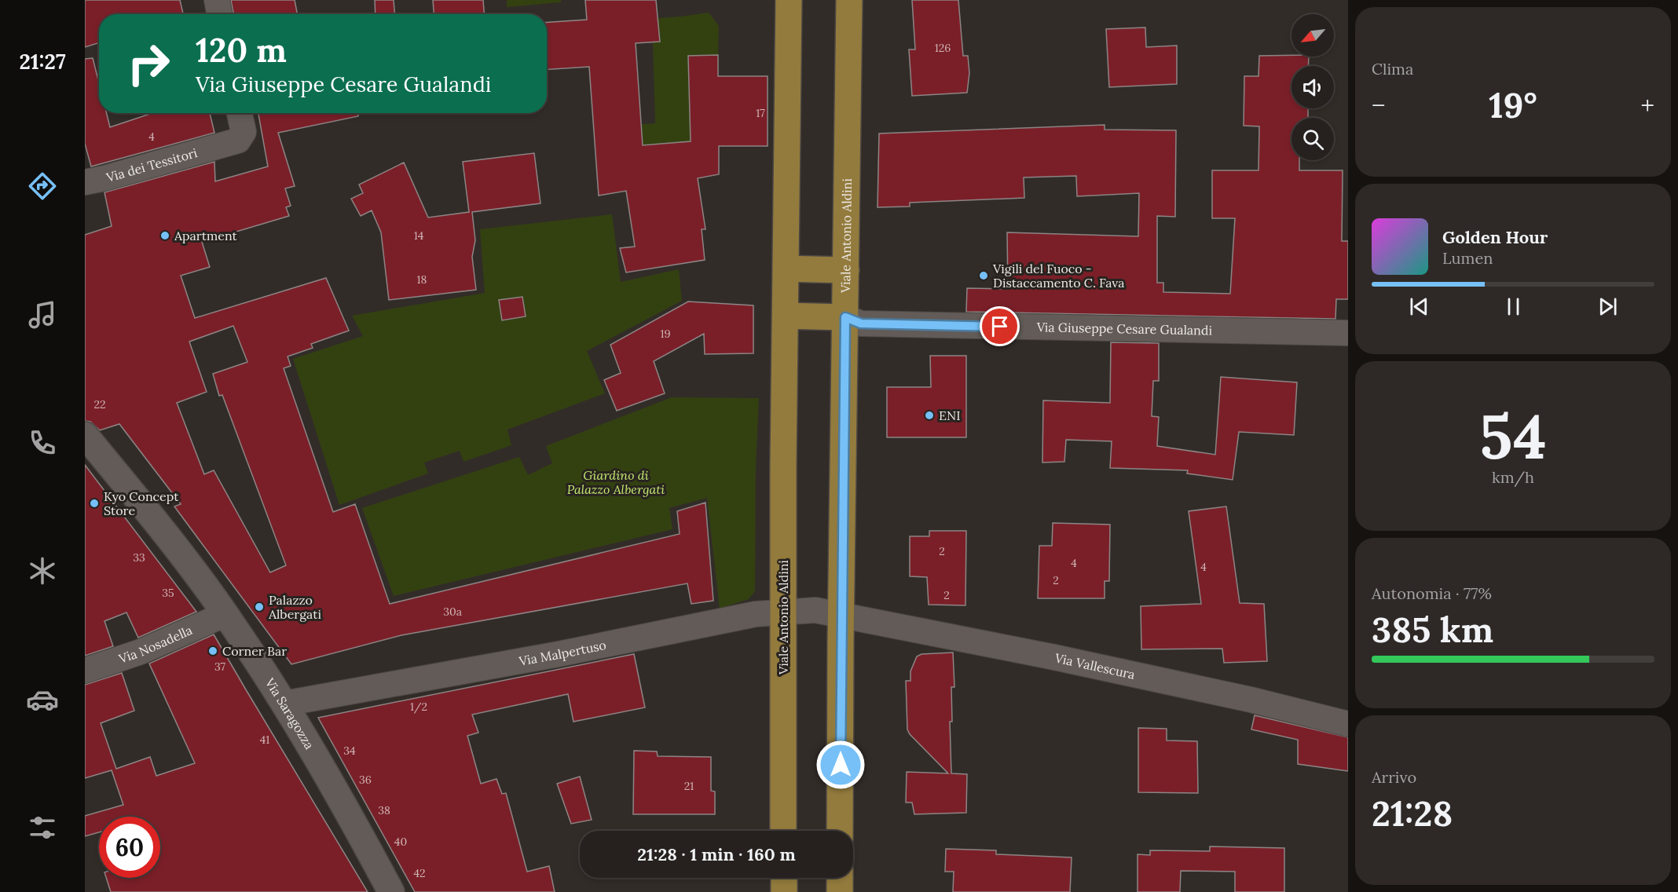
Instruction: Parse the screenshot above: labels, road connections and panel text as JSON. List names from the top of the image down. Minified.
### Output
{"streets":{"main road":["Viale Antonio Aldini"],"street":["Via dei Tessitori","Via Giuseppe Cesare Gualandi","Via Nosadella","Via Malpertuso","Via Vallescura","Via Saragozza"]},"crossings":[["Viale Antonio Aldini","Via Giuseppe Cesare Gualandi"],["Viale Antonio Aldini","Via Malpertuso"],["Viale Antonio Aldini","Via Vallescura"],["Via Nosadella","Via Saragozza"],["Via Malpertuso","Via Vallescura"],["Via Malpertuso","Via Saragozza"]],"parks":["Giardino di Palazzo Albergati"],"places":["Apartment","Vigili del Fuoco - Distaccamento C. Fava","ENI","Kyo Concept Store","Palazzo Albergati","Corner Bar"],"house_numbers":["126","17","4","14","18","19","22","2","33","4","4","2","35","2","30a","37","1/2","41","34","36","21","38","40","42"],"north":"bottom left","page":{"tabs":"21:27","tile":["Clima",["54","km/h"],["Autonomia · 77%","385 km"],["Arrivo","21:28"]],"turn":["120 m","Via Giuseppe Cesare Gualandi"],"heat":["−","19°","+"],"song":["Golden Hour","Lumen"],"limit":"60","trip":"21:28 · 1 min · 160 m"}}
